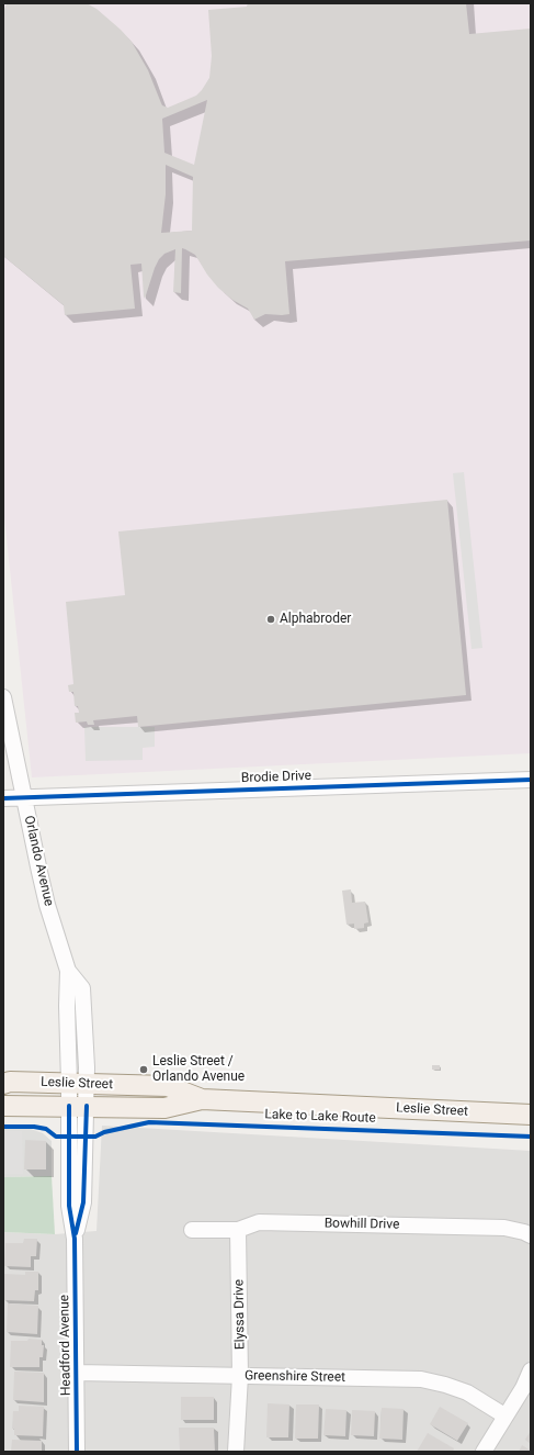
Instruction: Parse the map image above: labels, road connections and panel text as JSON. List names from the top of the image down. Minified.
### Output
{"streets":{"main road":["Leslie Street"],"street":["Brodie Drive","Orlando Avenue","Bowhill Drive","Elyssa Drive","Headford Avenue","Greenshire Street"],"cycle path":["Lake to Lake Route"]},"crossings":[["Brodie Drive","Orlando Avenue"],["Orlando Avenue","Leslie Street"],["Orlando Avenue","Headford Avenue"],["Leslie Street","Headford Avenue"],["Bowhill Drive","Elyssa Drive"],["Elyssa Drive","Greenshire Street"],["Headford Avenue","Greenshire Street"]],"places":["Alphabroder","Leslie Street / Orlando Avenue"]}
